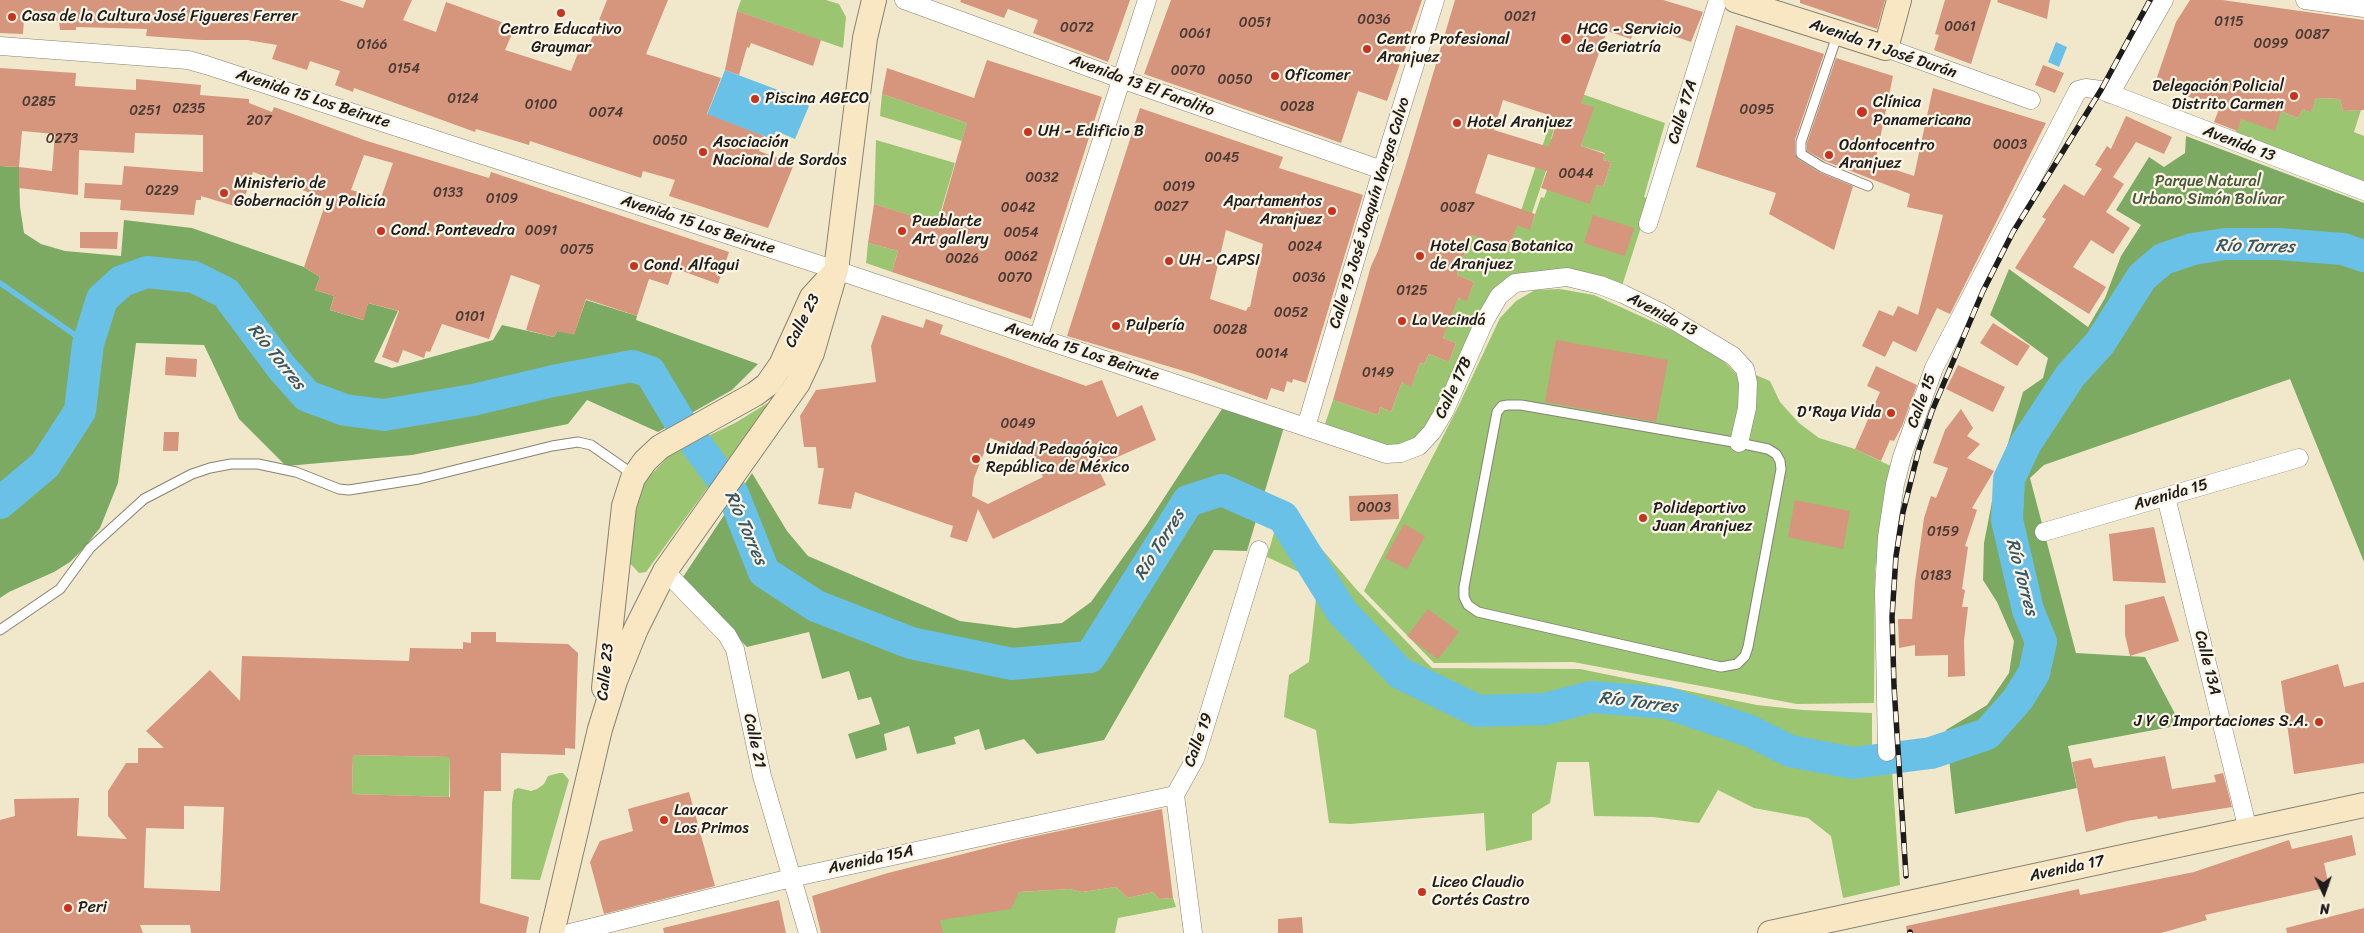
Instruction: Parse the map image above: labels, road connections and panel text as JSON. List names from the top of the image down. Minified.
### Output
{"streets":{"main road":["Avenida 11 José Durán","Calle 23","Avenida 17"],"street":["Avenida 13 El Farolito","Avenida 15 Los Beirute","Calle 17A","Avenida 13","Calle 19 José Joaquín Vargas Calvo","Calle 17B","Calle 15","Avenida 15","Calle 13A","Calle 19","Calle 21","Avenida 15A"]},"crossings":[["Avenida 13 El Farolito","Calle 19 José Joaquín Vargas Calvo"],["Avenida 15 Los Beirute","Calle 19 José Joaquín Vargas Calvo"],["Avenida 15 Los Beirute","Calle 23"],["Avenida 15 Los Beirute","Calle 17B"],["Avenida 13","Calle 17B"],["Avenida 13","Calle 15"],["Calle 23","Calle 21"],["Avenida 15","Calle 13A"],["Calle 13A","Avenida 17"],["Calle 19","Avenida 15A"],["Calle 21","Avenida 15A"]],"water":["Río Torres"],"parks":["Parque Natural Urbano Simón Bolívar"],"places":["Centro Educativo Graymar","Casa de la Cultura José Figueres Ferrer","HCG - Servicio de Geriatría","Centro Profesional Aranjuez","Oficomer","Delegación Policial Distrito Carmen","Piscina AGECO","Clínica Panamericana","Hotel Aranjuez","UH - Edificio B","Asociación Nacional de Sordos","Odontocentro Aranjuez","Ministerio de Gobernación y Policía","Apartamentos Aranjuez","Cond. Pontevedra","Pueblarte Art gallery","Hotel Casa Botanica de Aranjuez","UH - CAPSI","Cond. Alfagui","La Vecindá","Pulpería","D'Raya Vida","Unidad Pedagógica República de México","Polideportivo Juan Aranjuez","J Y G Importaciones S.A.","Lavacar Los Primos","Liceo Claudio Cortés Castro","Peri"],"house_numbers":["0021","0036","0115","0051","0061","0072","0061","0087","0099","0166","0154","0070","0050","0124","0285","0100","0028","0235","0095","0251","0074","207","0273","0050","0003","0045","0044","0032","0019","0229","0133","0109","0027","0042","0087","0091","0054","0024","0075","0062","0026","0070","0036","0125","0052","0101","0028","0014","0149","0049","0003","0159","0183"],"north":"bottom"}
